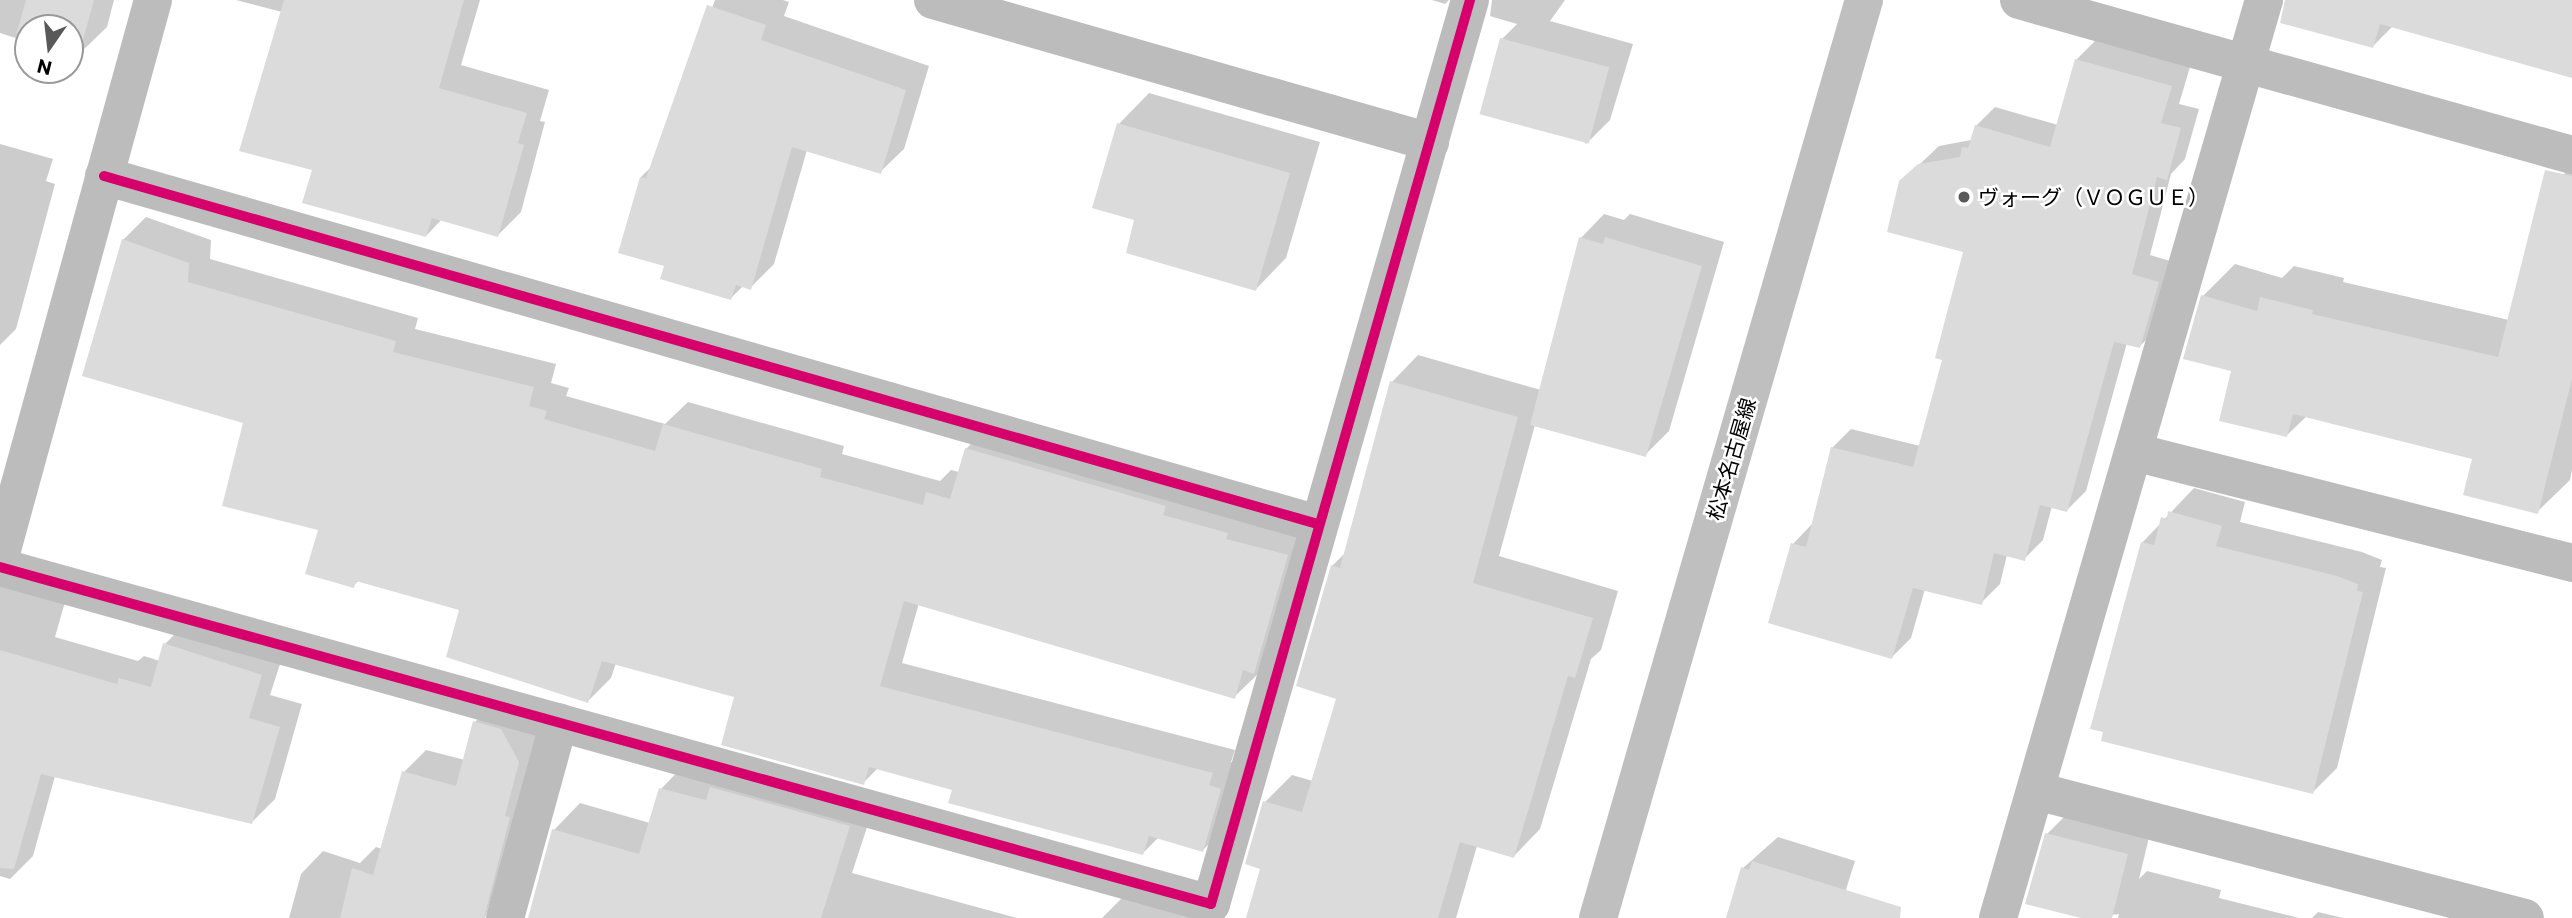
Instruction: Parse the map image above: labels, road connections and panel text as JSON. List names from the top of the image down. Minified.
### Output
{"streets":{"main road":["松本名古屋線"]},"places":["ヴォーグ（ＶＯＧＵＥ）"],"north":"bottom"}
